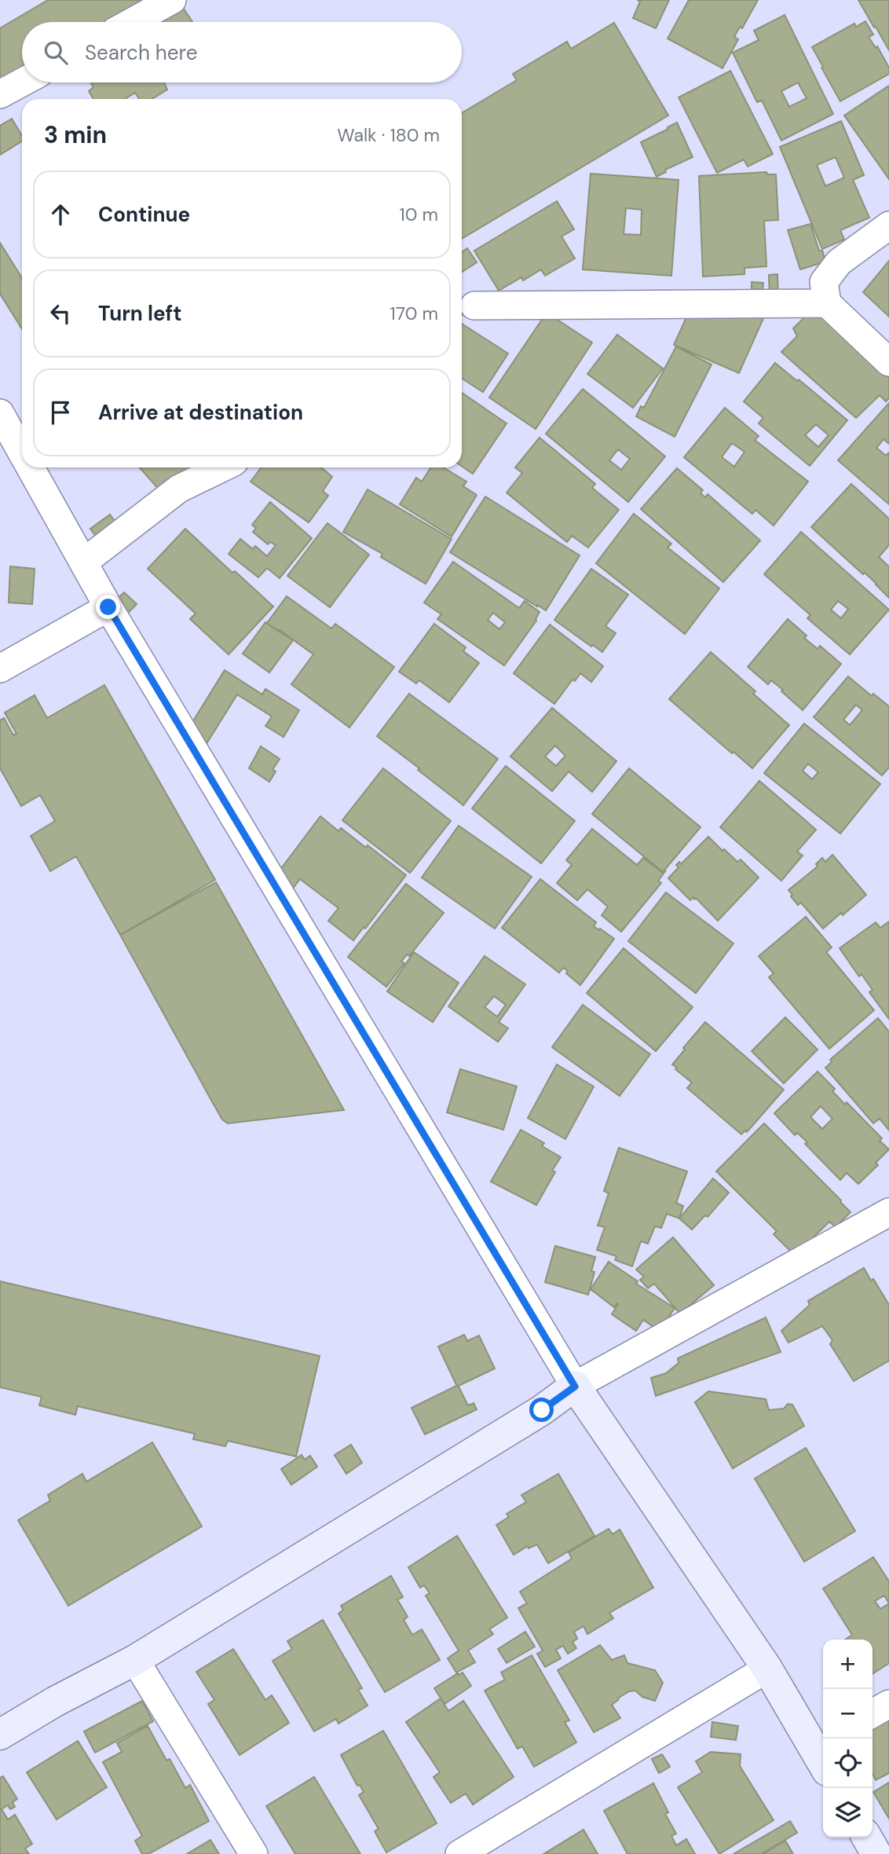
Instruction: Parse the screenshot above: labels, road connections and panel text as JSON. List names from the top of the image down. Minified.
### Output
{"page":{"search":"Search here","heading":["3 min","Walk · 180 m"],"list":[["Continue","10 m"],["Turn left","170 m"],"Arrive at destination"],"map_buttons":["+","−"]}}
